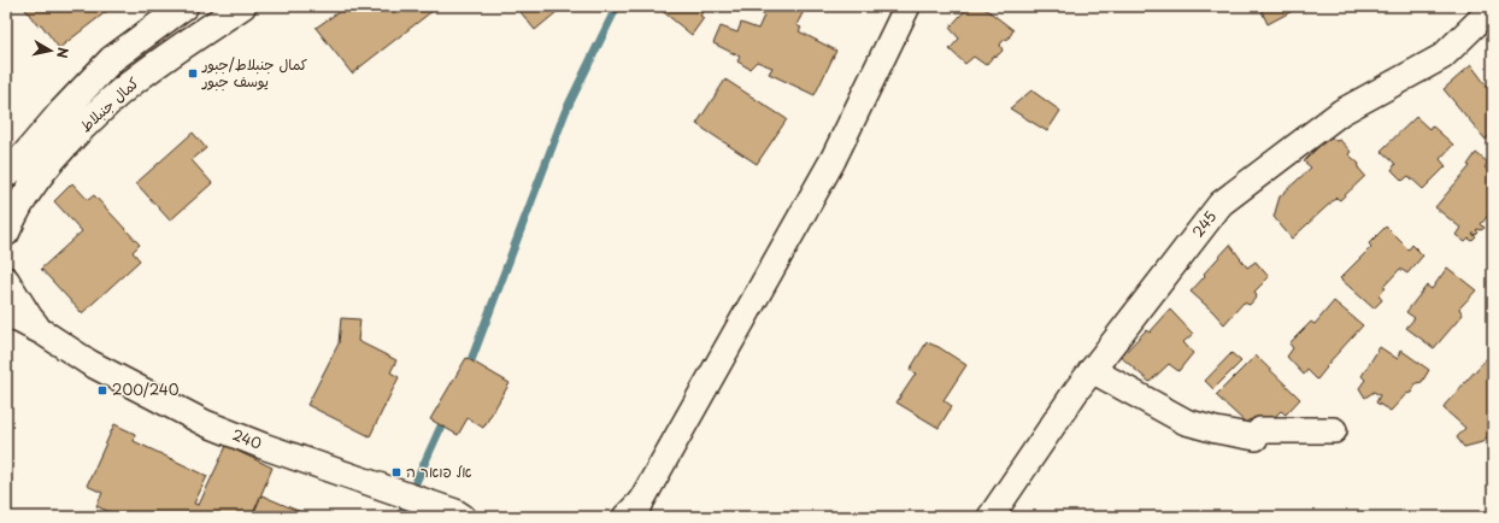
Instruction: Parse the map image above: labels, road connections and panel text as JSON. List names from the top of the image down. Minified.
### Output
{"streets":{"main road":["كمال جنبلاط"],"street":["245","240"]},"places":{"transit":["كمال جنبلاط/جبور يوسف جبور","200/240","אל פואר ה"]},"north":"right"}
